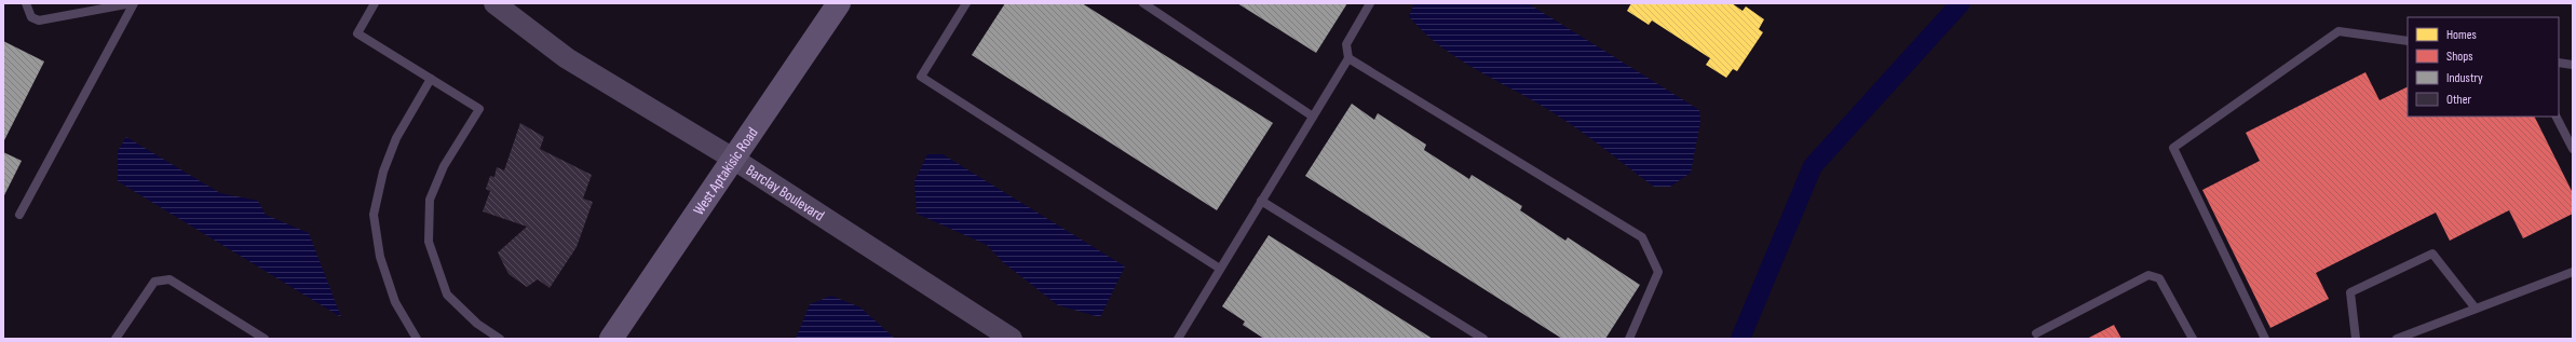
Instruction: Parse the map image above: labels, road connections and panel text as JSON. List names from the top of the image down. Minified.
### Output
{"streets":{"main road":["West Aptakisic Road"],"street":["Barclay Boulevard"]},"crossings":[["West Aptakisic Road","Barclay Boulevard"]],"legend":["Homes","Shops","Industry","Other"]}
